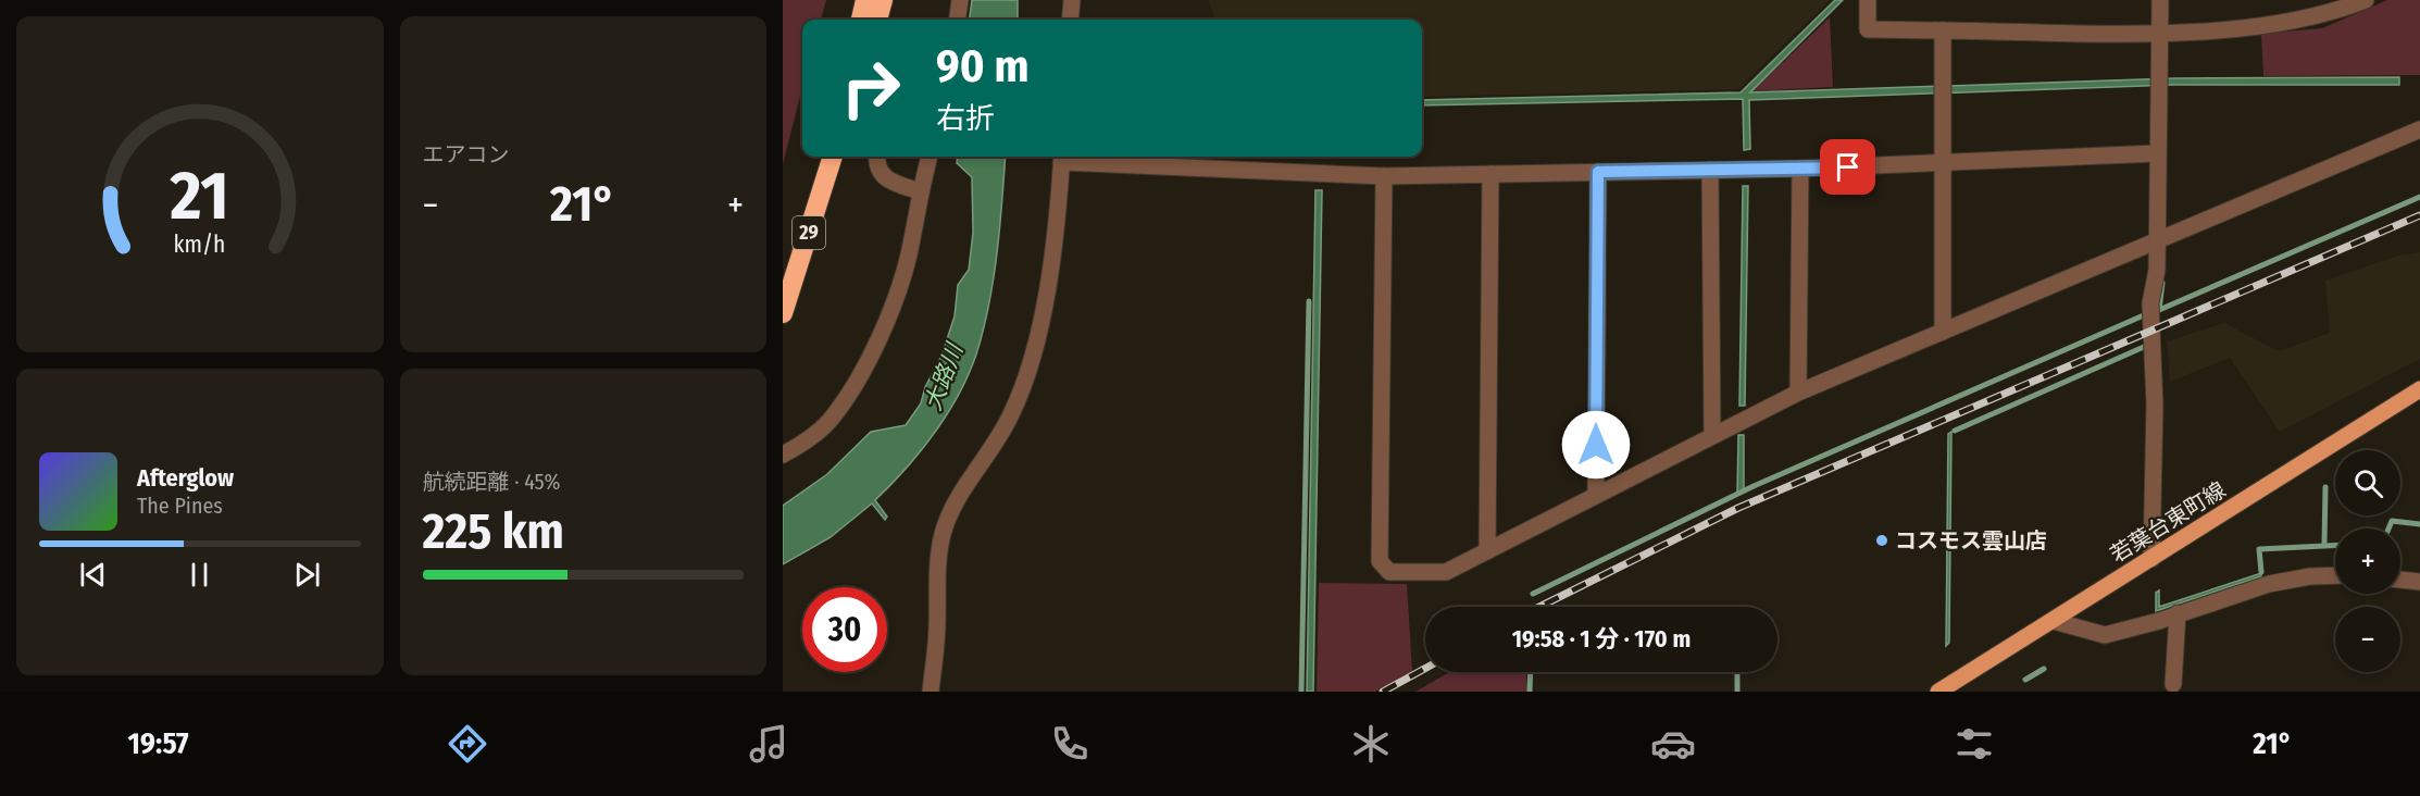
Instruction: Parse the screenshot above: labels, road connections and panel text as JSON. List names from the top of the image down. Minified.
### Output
{"streets":{"highway":["29"],"main road":["若葉台東町線"]},"water":["大路川"],"places":["コスモス雲山店"],"page":{"tile":["エアコン",["航続距離 · 45%","225 km"]],"turn":["90 m","右折"],"heat":["−","21°","+"],"map_buttons":["+","−"],"song":["Afterglow","The Pines"],"limit":"30","trip":"19:58 · 1 分 · 170 m","tabs":["19:57","21°"],"gauge":["21","km/h"]}}
